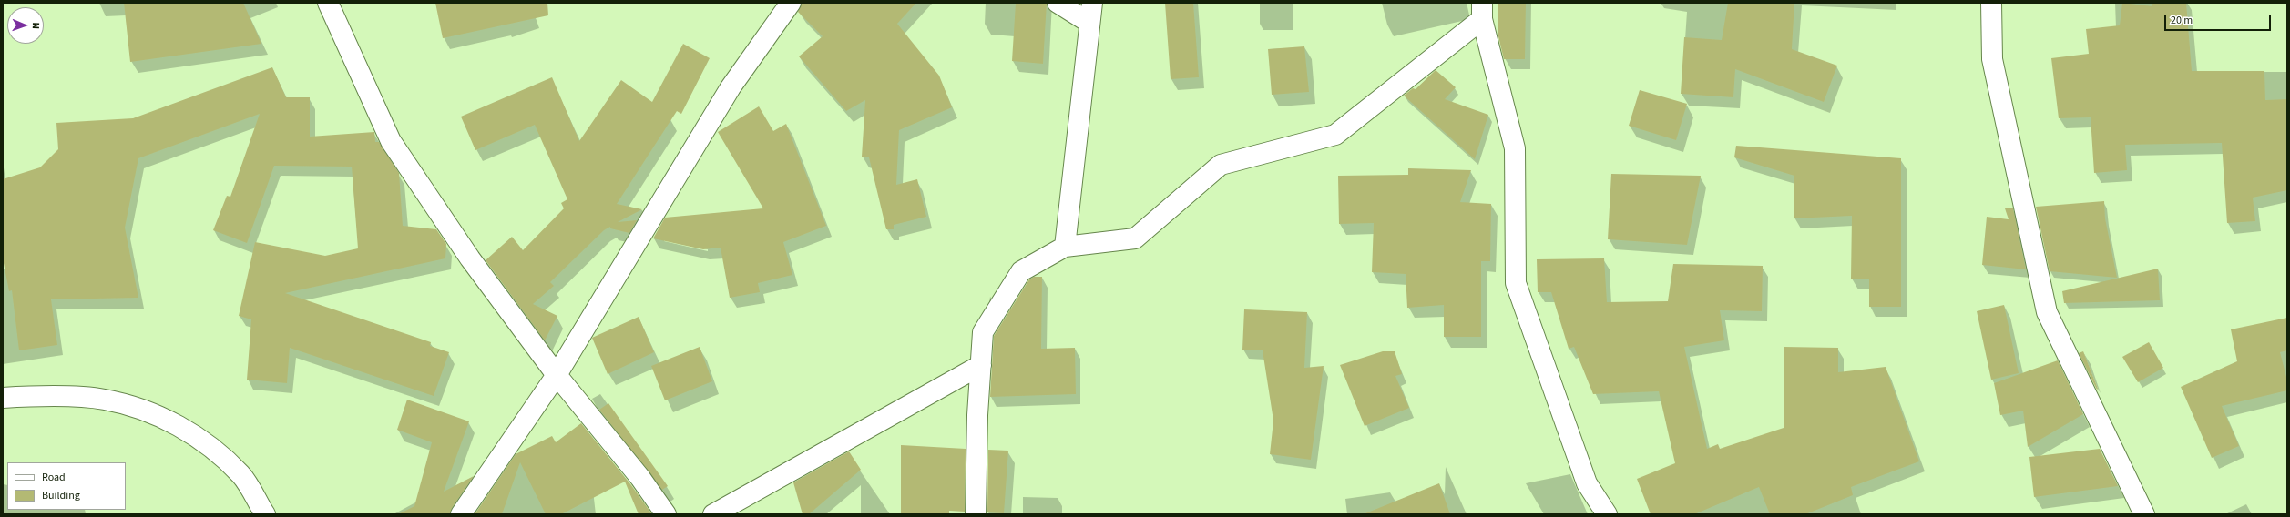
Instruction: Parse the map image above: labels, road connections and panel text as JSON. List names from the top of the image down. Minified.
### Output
{"legend":["Road","Building"],"scale_bar":"20 m","north":"right"}
